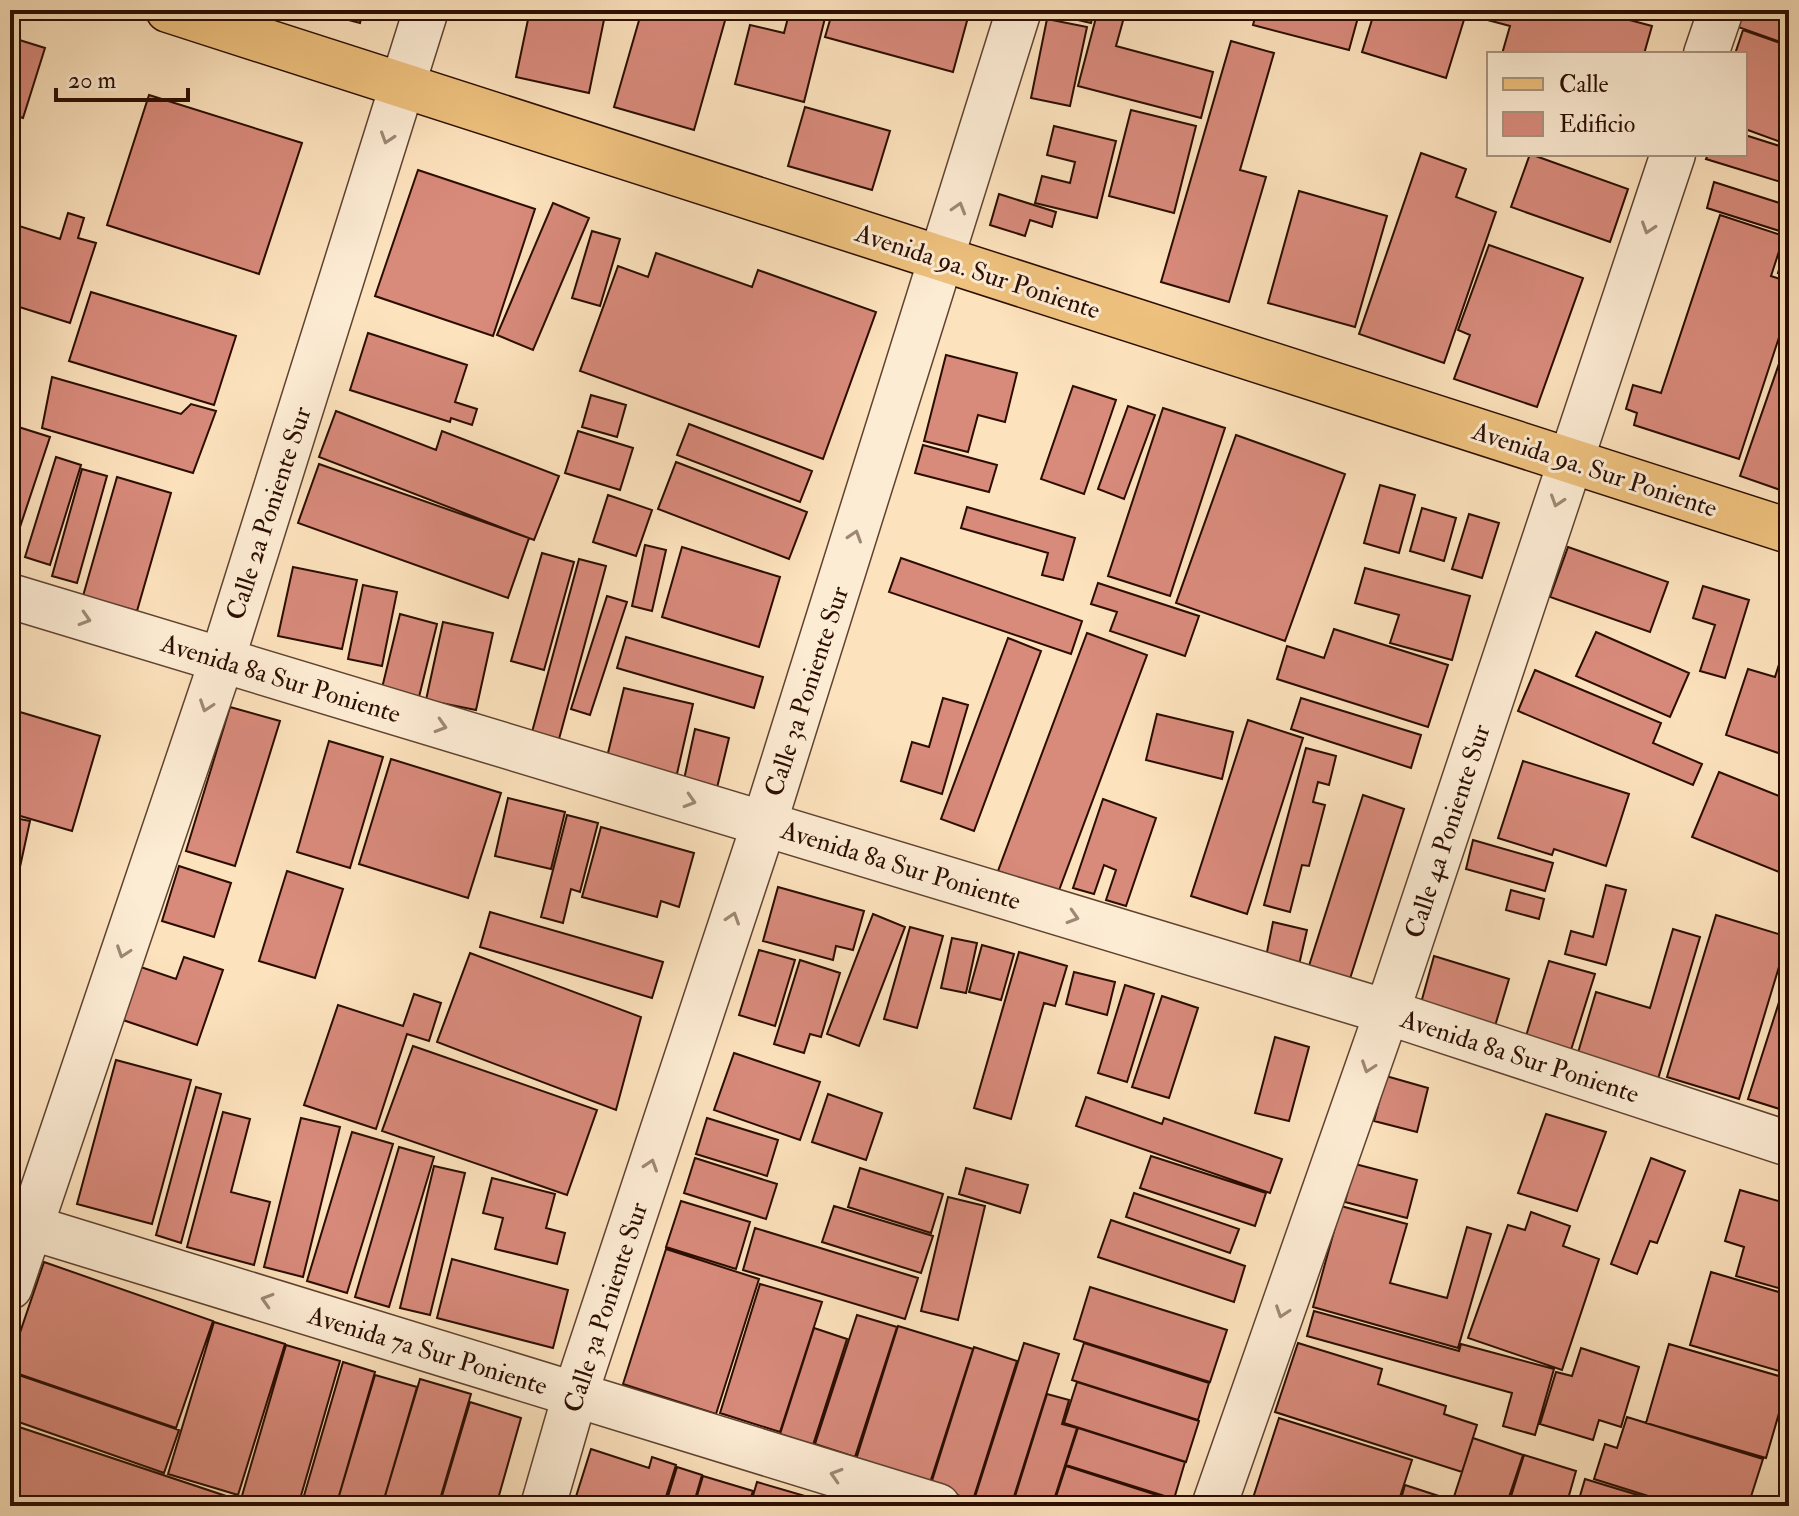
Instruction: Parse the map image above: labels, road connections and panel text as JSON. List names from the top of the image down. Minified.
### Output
{"streets":{"main road":["Avenida 9a. Sur Poniente"],"street":["Calle 2a Poniente Sur","Avenida 8a Sur Poniente","Calle 3a Poniente Sur","Calle 4a Poniente Sur","Avenida 7a Sur Poniente"]},"crossings":[["Avenida 9a. Sur Poniente","Calle 2a Poniente Sur"],["Avenida 9a. Sur Poniente","Calle 3a Poniente Sur"],["Avenida 9a. Sur Poniente","Calle 4a Poniente Sur"],["Calle 2a Poniente Sur","Avenida 8a Sur Poniente"],["Calle 2a Poniente Sur","Avenida 7a Sur Poniente"],["Avenida 8a Sur Poniente","Calle 3a Poniente Sur"],["Avenida 8a Sur Poniente","Calle 4a Poniente Sur"],["Calle 3a Poniente Sur","Avenida 7a Sur Poniente"]],"one_way":["Calle 2a Poniente Sur","Avenida 8a Sur Poniente","Calle 3a Poniente Sur","Calle 4a Poniente Sur","Avenida 7a Sur Poniente"],"legend":["Calle","Edificio"],"scale_bar":"20 m"}
